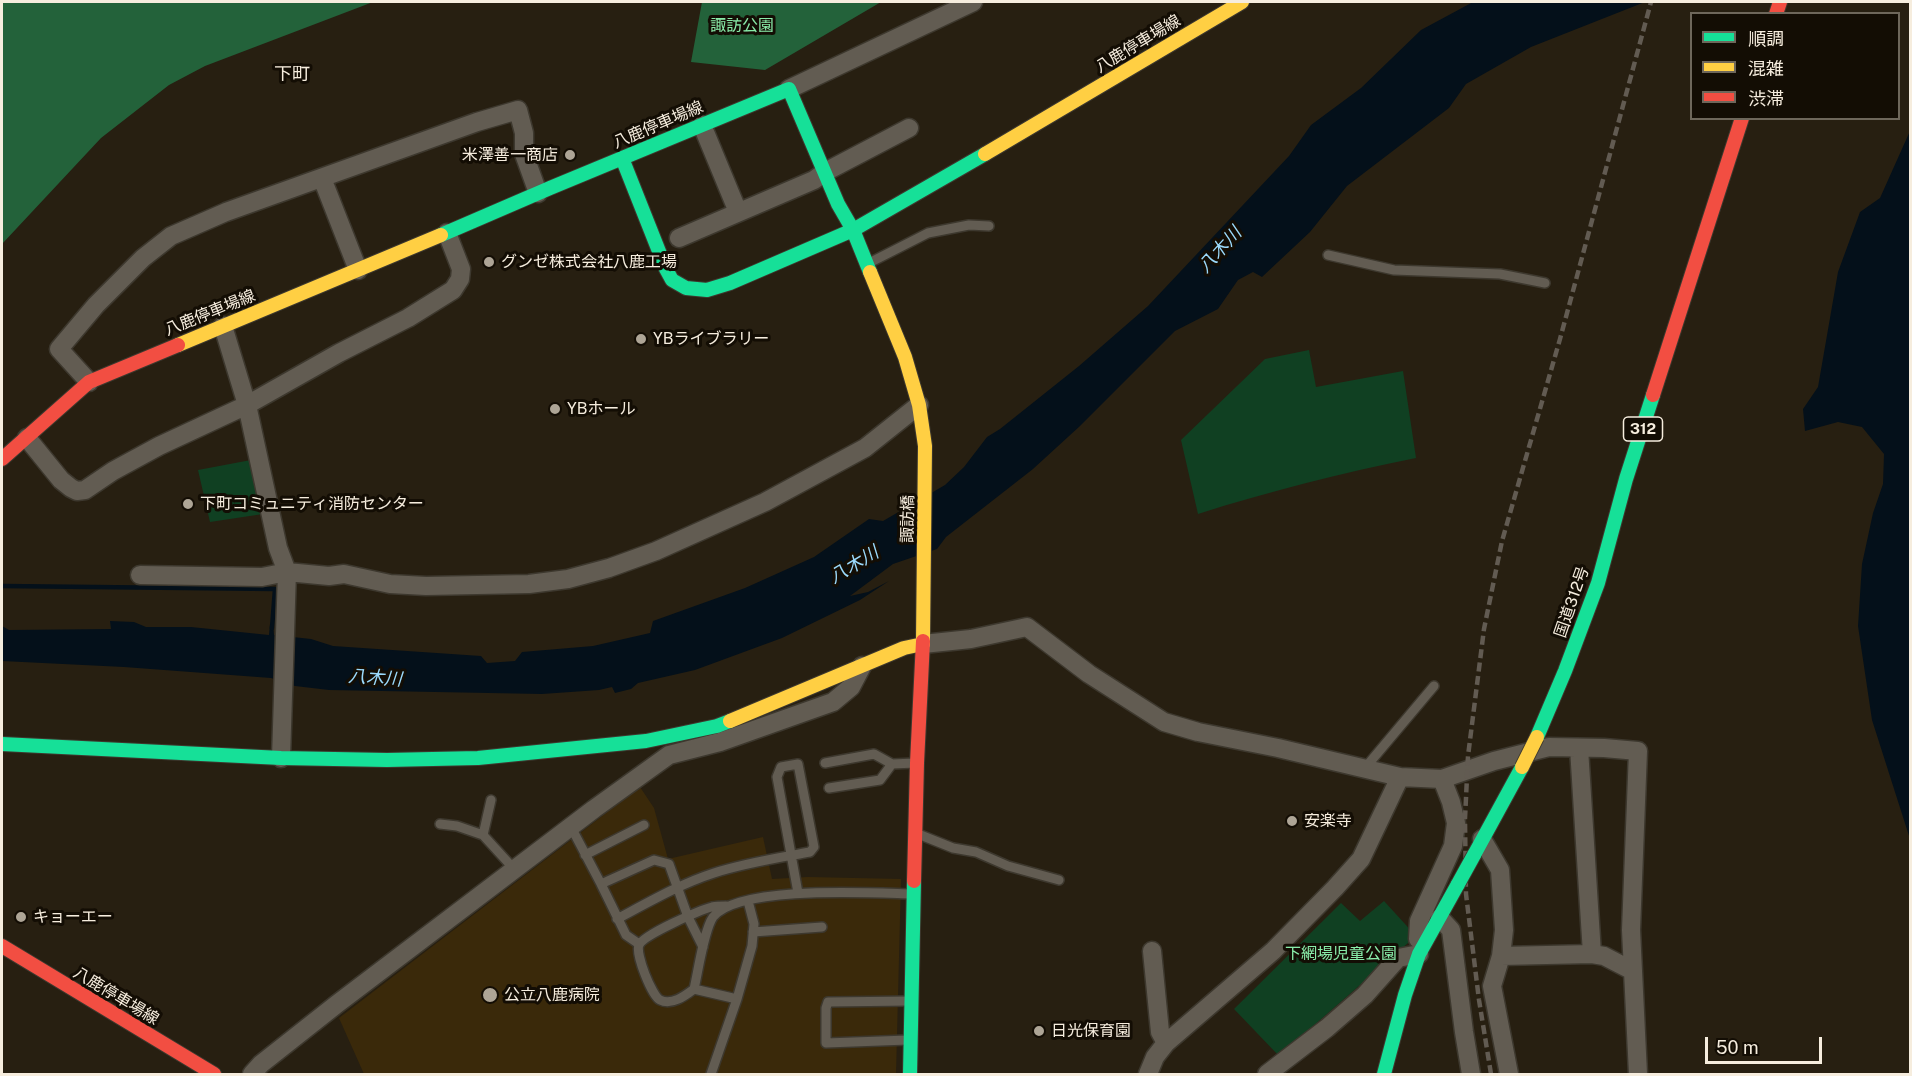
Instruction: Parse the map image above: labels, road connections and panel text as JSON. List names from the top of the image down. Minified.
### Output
{"streets":{"main road":["八鹿停車場線","312","諏訪橋","国道312号"]},"crossings":[["八鹿停車場線","諏訪橋"]],"districts":["下町"],"water":["八木川"],"parks":["諏訪公園","下網場児童公園"],"places":["米澤善一商店","グンゼ株式会社八鹿工場","YBライブラリー","YBホール","下町コミュニティ消防センター","安楽寺","キョーエー","公立八鹿病院","日光保育園"],"legend":["順調","混雑","渋滞"],"scale_bar":"50 m"}
